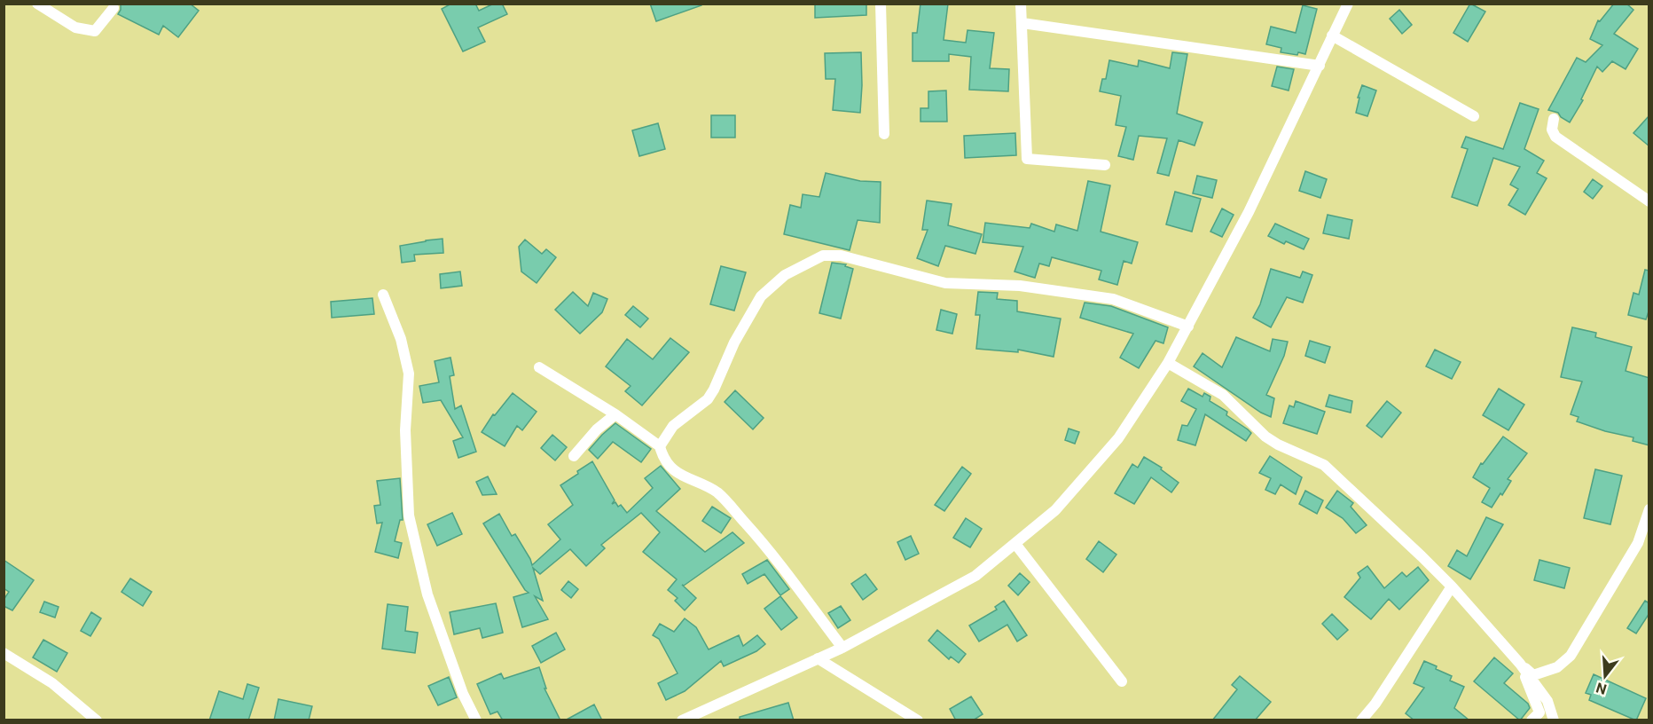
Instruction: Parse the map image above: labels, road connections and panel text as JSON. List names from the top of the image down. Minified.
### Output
{"north":"bottom"}
